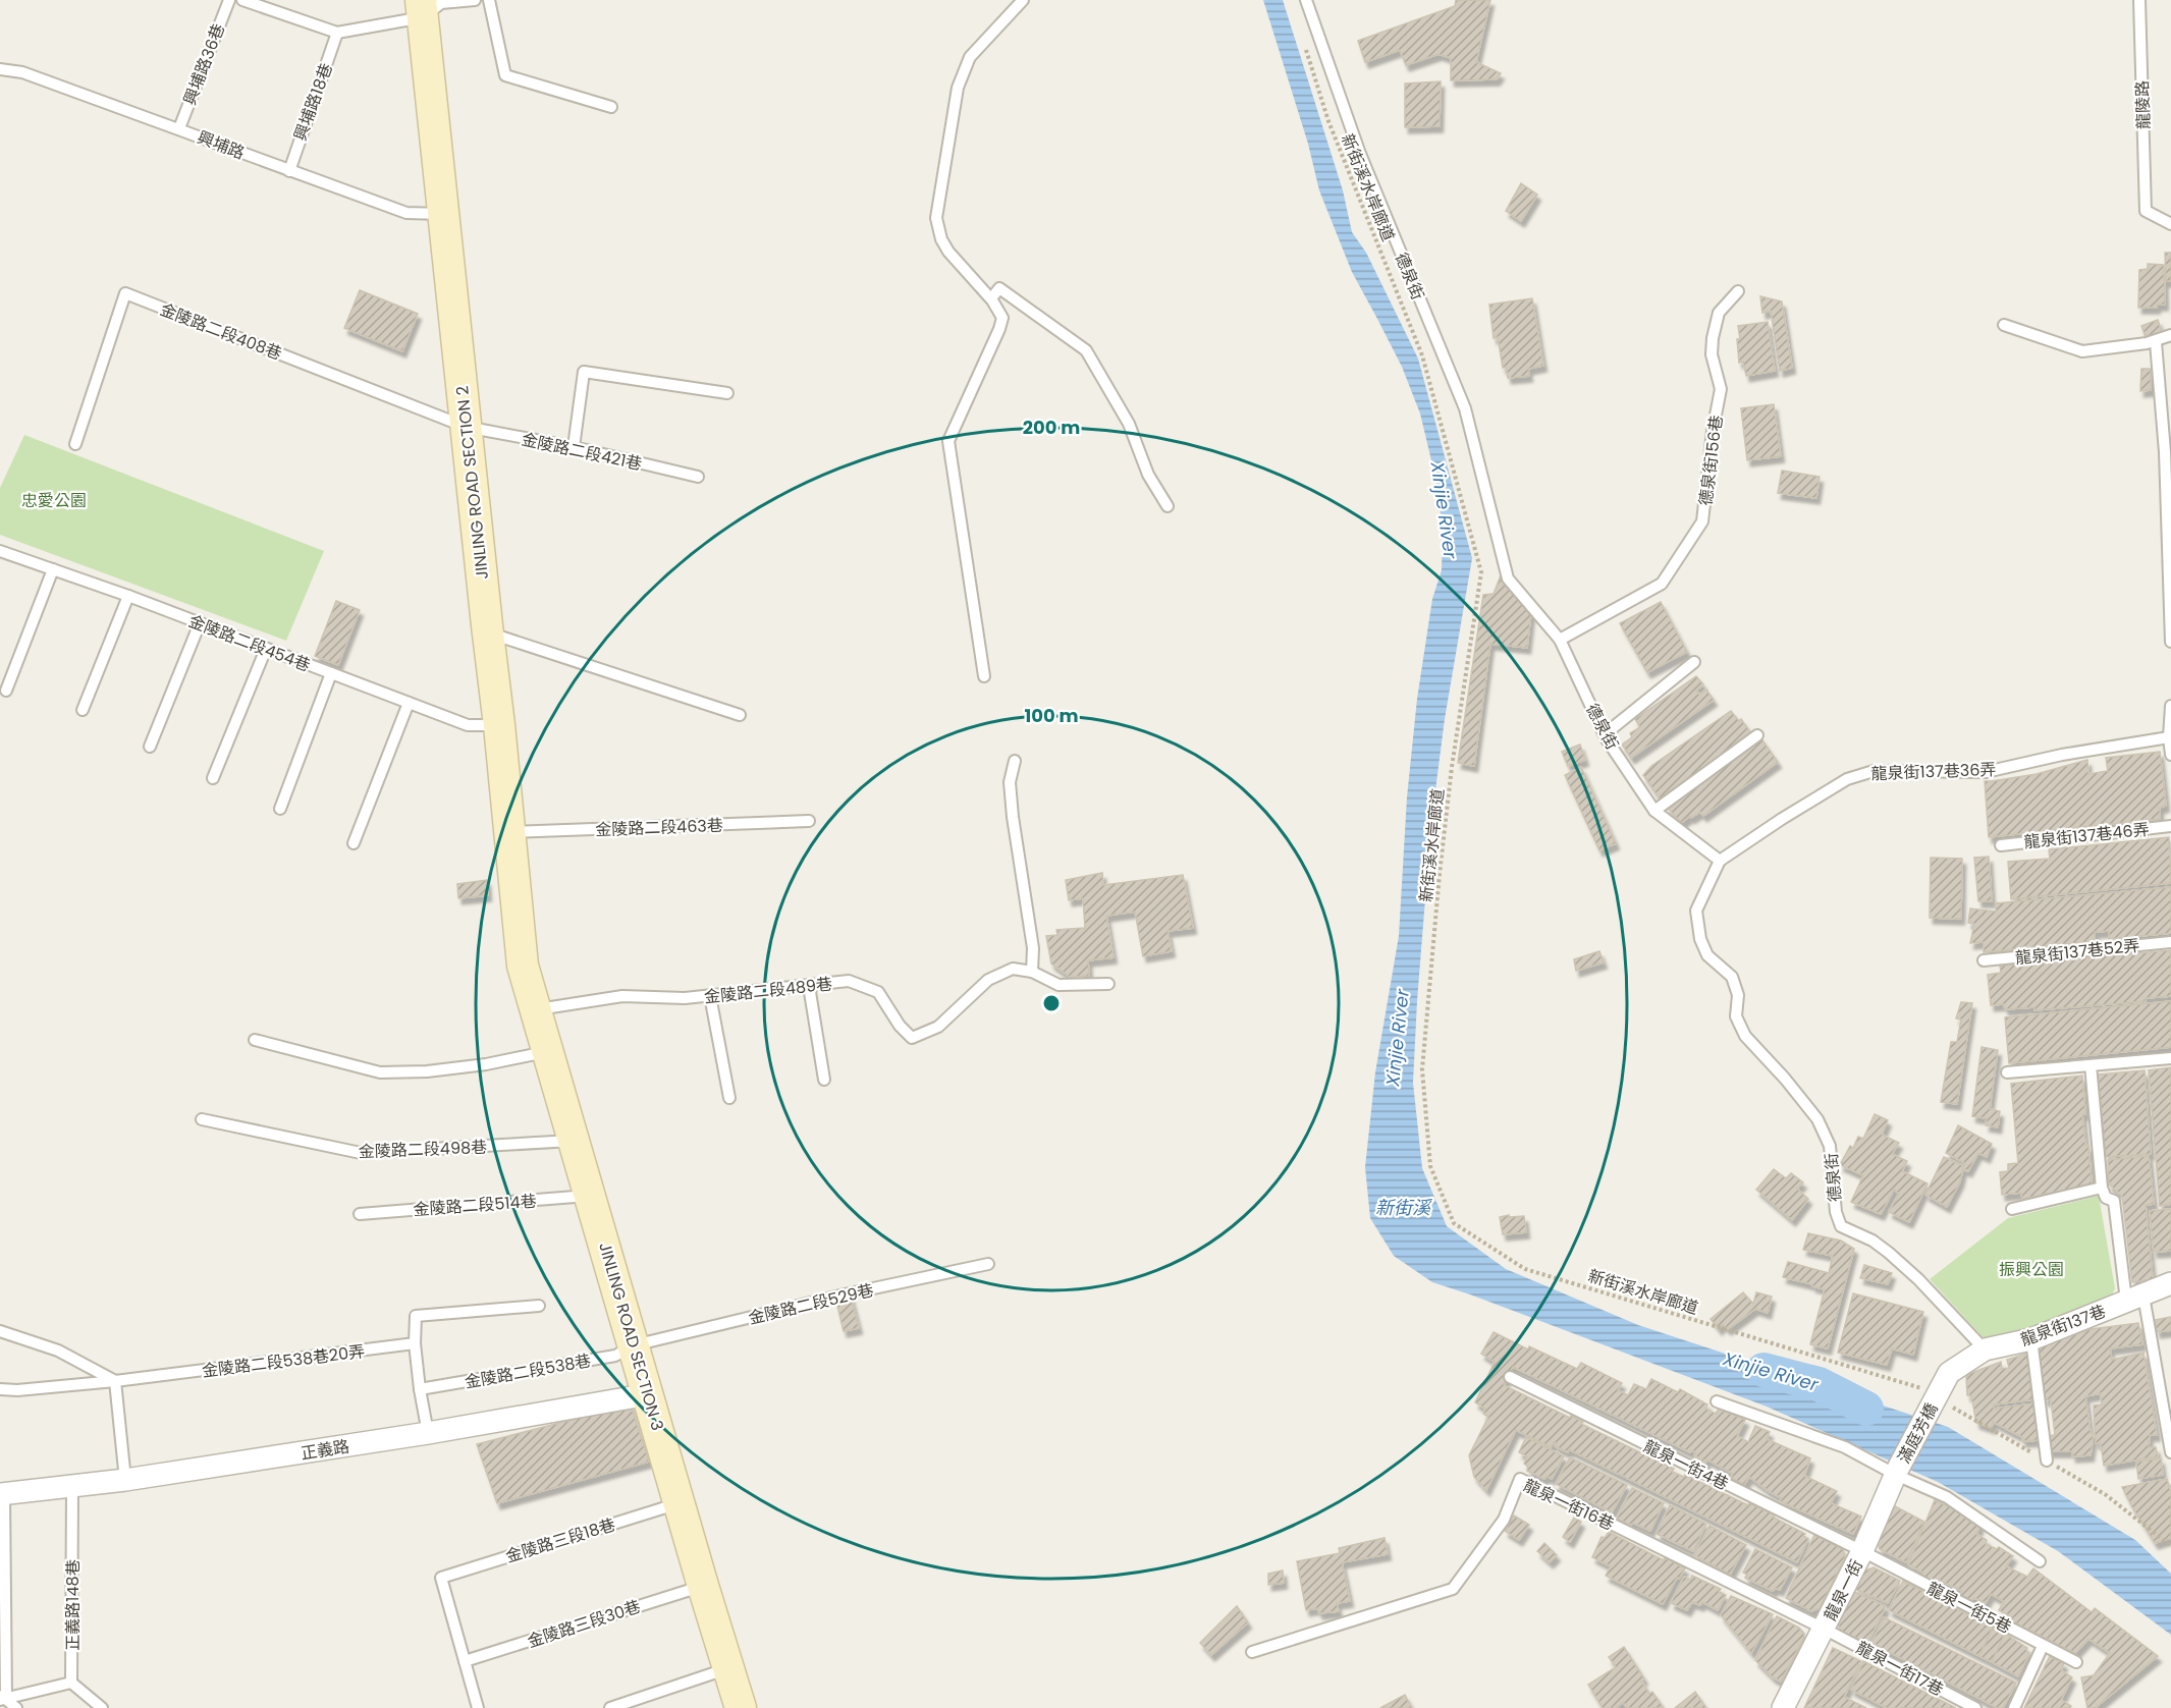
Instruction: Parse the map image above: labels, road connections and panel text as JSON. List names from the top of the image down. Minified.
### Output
{"streets":{"main road":["JINLING ROAD SECTION 2","JINLING ROAD SECTION 3"],"street":["龍泉街137巷","滿庭芳橋","正義路","龍泉一街"],"lane":["興埔路36巷","興埔路18巷","龍陵路","興埔路","德泉街","金陵路二段408巷","金陵路二段421巷","德泉街156巷","金陵路二段454巷","龍泉街137巷36弄","金陵路二段463巷","龍泉街137巷46弄","龍泉街137巷52弄","金陵路二段489巷","金陵路二段498巷","金陵路二段514巷","金陵路二段529巷","金陵路二段538巷20弄","金陵路二段538巷","龍泉一街4巷","龍泉一街16巷","金陵路三段18巷","正義路148巷","龍泉一街5巷","金陵路三段30巷","龍泉一街17巷"],"path":["新街溪水岸廊道"]},"crossings":[["興埔路36巷","興埔路"],["興埔路18巷","興埔路"],["興埔路","JINLING ROAD SECTION 2"],["新街溪水岸廊道","龍泉街137巷"],["新街溪水岸廊道","滿庭芳橋"],["德泉街","德泉街156巷"],["德泉街","龍泉街137巷36弄"],["德泉街","龍泉街137巷"],["金陵路二段408巷","金陵路二段421巷"],["金陵路二段408巷","JINLING ROAD SECTION 2"],["金陵路二段421巷","JINLING ROAD SECTION 2"],["JINLING ROAD SECTION 2","金陵路二段454巷"],["JINLING ROAD SECTION 2","金陵路二段463巷"],["JINLING ROAD SECTION 2","JINLING ROAD SECTION 3"],["金陵路二段489巷","JINLING ROAD SECTION 3"],["金陵路二段498巷","JINLING ROAD SECTION 3"],["金陵路二段514巷","JINLING ROAD SECTION 3"],["金陵路二段529巷","JINLING ROAD SECTION 3"],["金陵路二段529巷","金陵路二段538巷"],["龍泉街137巷","滿庭芳橋"],["JINLING ROAD SECTION 3","金陵路二段538巷"],["JINLING ROAD SECTION 3","正義路"],["JINLING ROAD SECTION 3","金陵路三段18巷"],["JINLING ROAD SECTION 3","金陵路三段30巷"],["滿庭芳橋","龍泉一街"],["正義路","正義路148巷"],["龍泉一街4巷","龍泉一街"],["龍泉一街4巷","龍泉一街5巷"],["龍泉一街16巷","龍泉一街"],["龍泉一街16巷","龍泉一街17巷"],["金陵路三段18巷","金陵路三段30巷"],["龍泉一街","龍泉一街5巷"],["龍泉一街","龍泉一街17巷"]],"water":["Xinjie River","新街溪"],"parks":["忠愛公園","振興公園"],"rings":["200 m","100 m"]}
